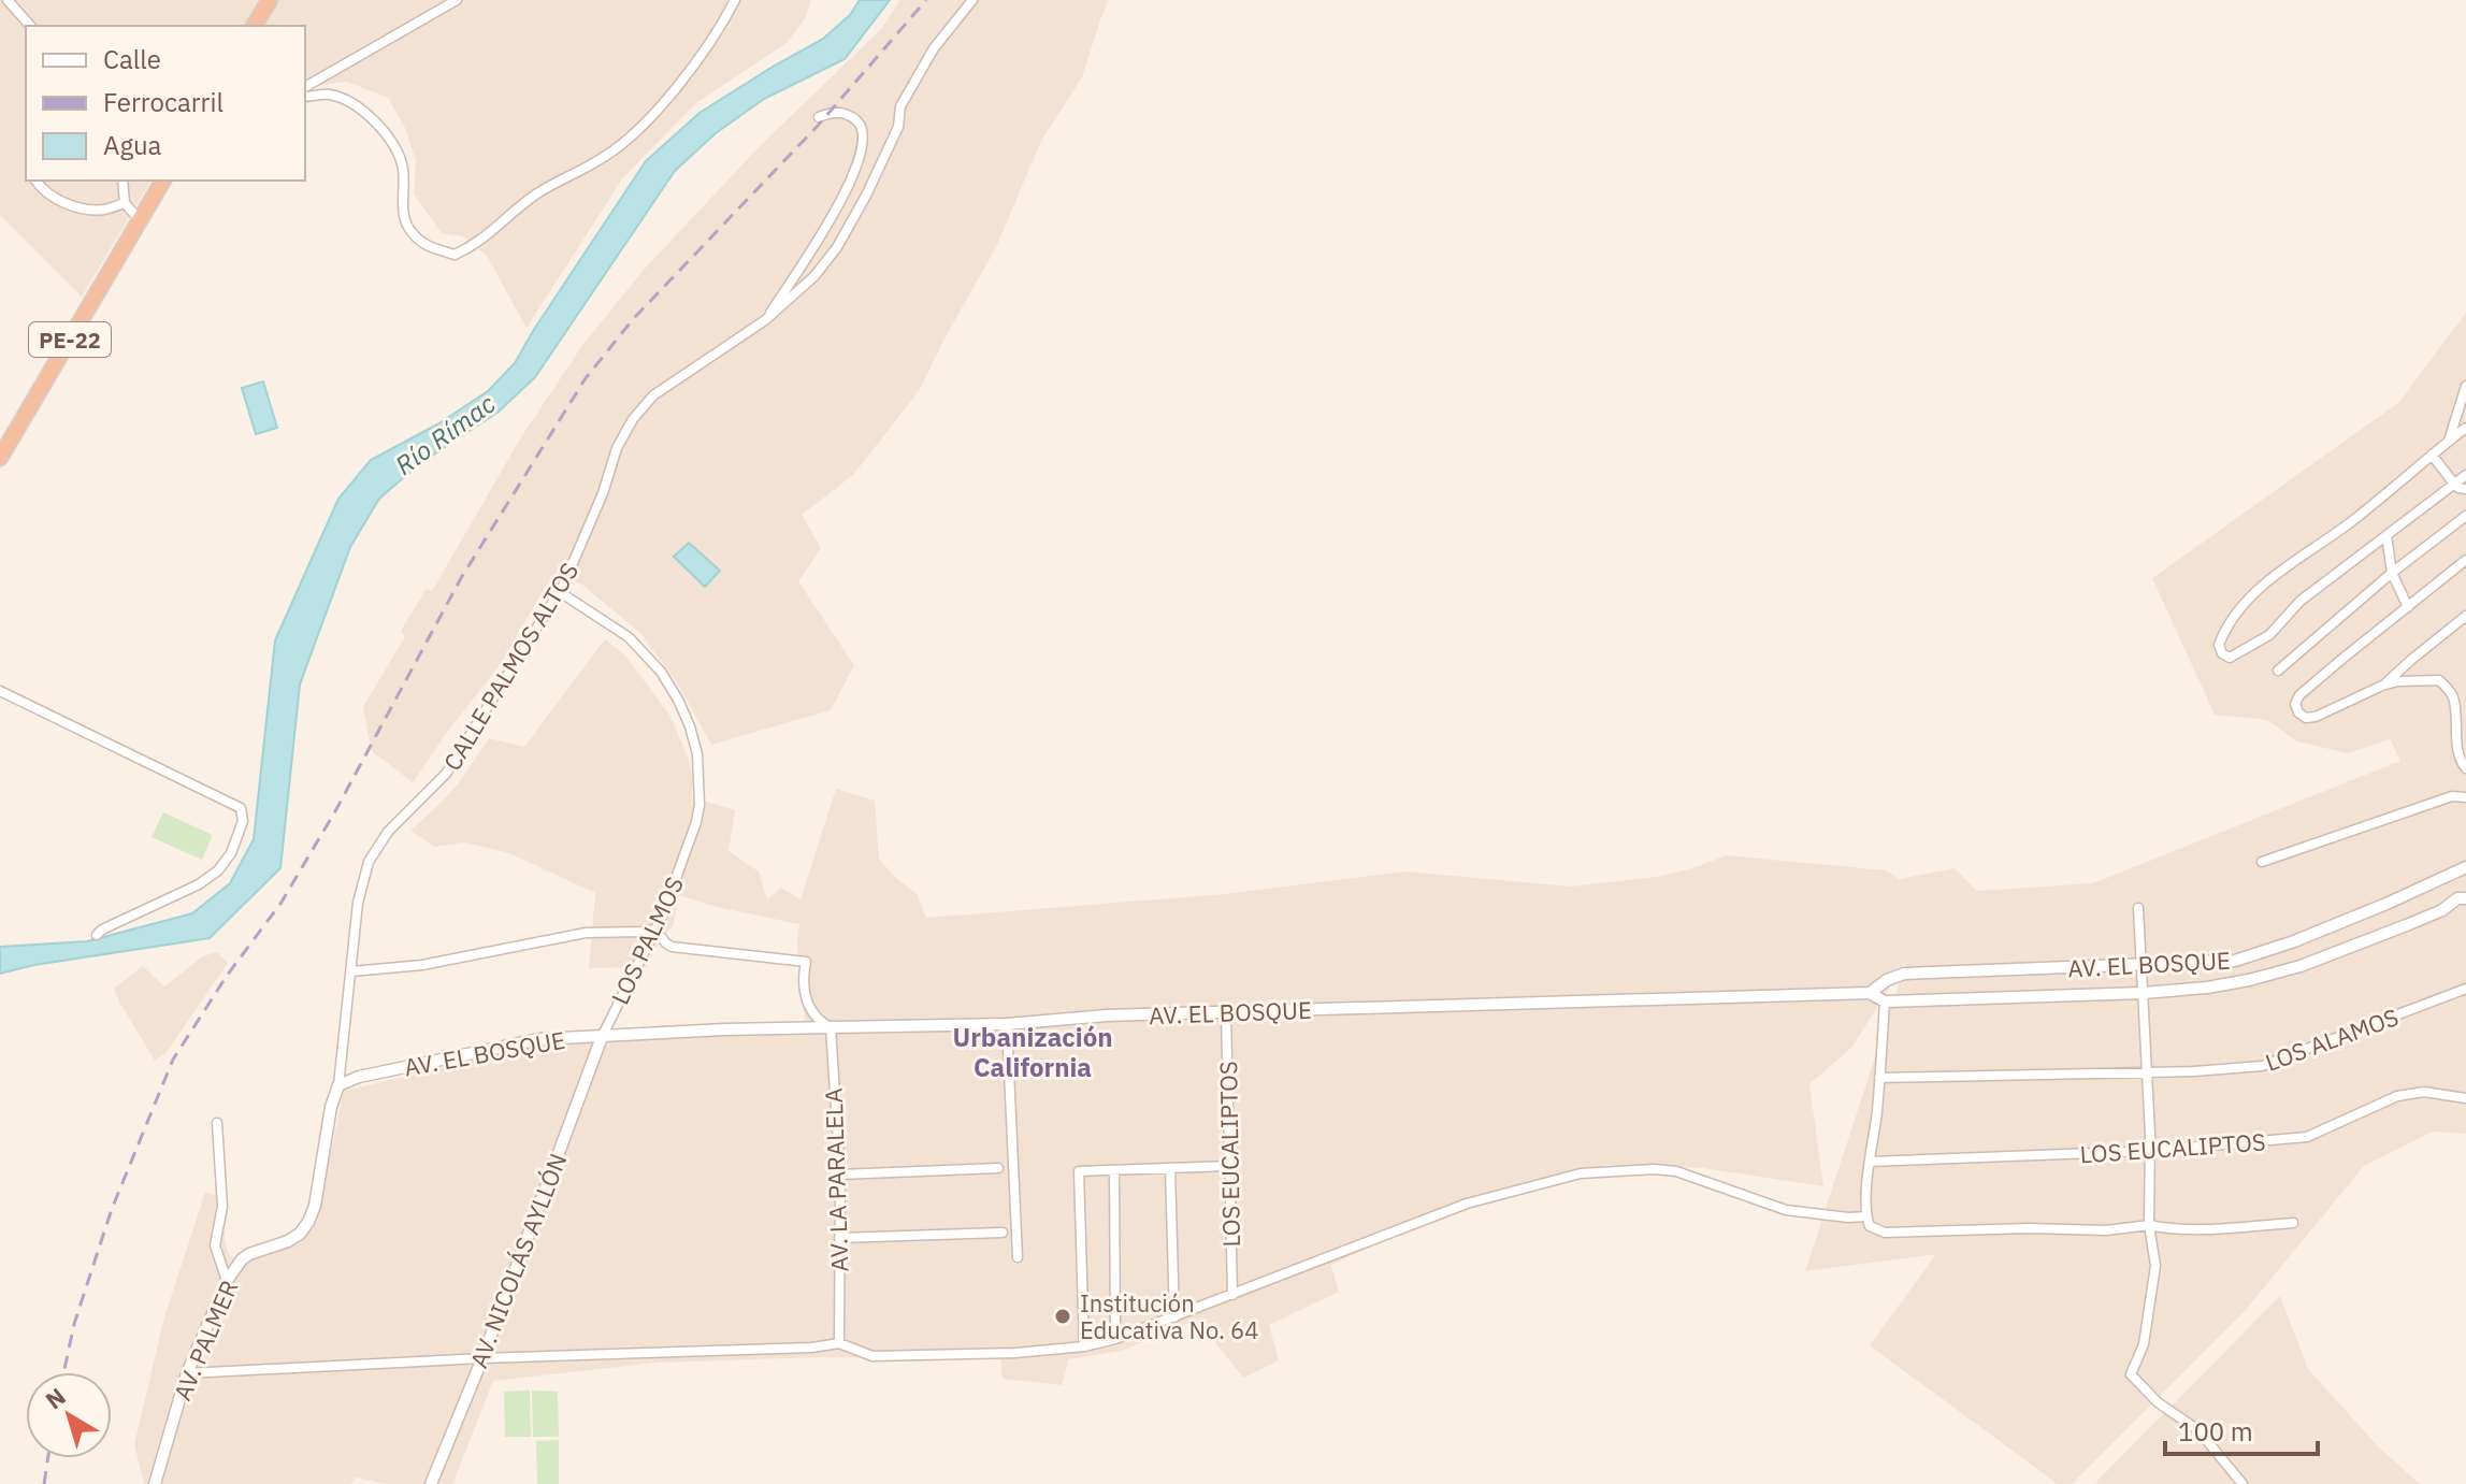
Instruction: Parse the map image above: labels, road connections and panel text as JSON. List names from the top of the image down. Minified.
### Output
{"streets":{"highway":["PE-22"],"street":["CALLE PALMOS ALTOS","LOS PALMOS","AV. EL BOSQUE","LOS ALAMOS","LOS EUCALIPTOS","AV. LA PARALELA","AV. NICOLÁS AYLLÓN","AV. PALMER"]},"crossings":[["CALLE PALMOS ALTOS","LOS PALMOS"],["CALLE PALMOS ALTOS","AV. EL BOSQUE"],["CALLE PALMOS ALTOS","AV. PALMER"],["LOS PALMOS","AV. EL BOSQUE"],["LOS PALMOS","AV. NICOLÁS AYLLÓN"],["AV. EL BOSQUE","LOS EUCALIPTOS"],["AV. EL BOSQUE","AV. LA PARALELA"],["AV. EL BOSQUE","AV. NICOLÁS AYLLÓN"],["AV. EL BOSQUE","AV. PALMER"]],"districts":["Urbanización California"],"water":["Río Rímac"],"places":["Institución Educativa No. 64"],"legend":["Calle","Ferrocarril","Agua"],"scale_bar":"100 m","north":"top left"}
